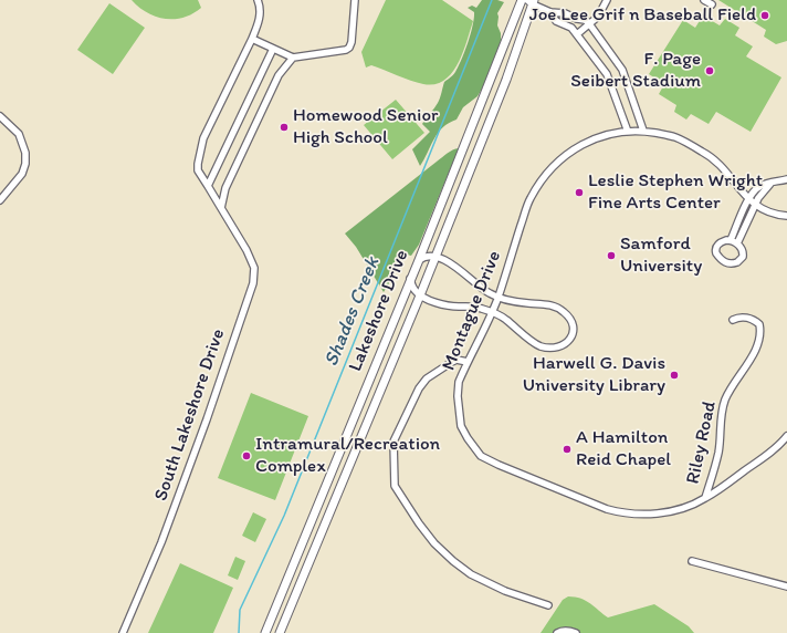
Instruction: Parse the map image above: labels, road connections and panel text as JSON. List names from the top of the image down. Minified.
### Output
{"streets":{"main road":["Lakeshore Drive"],"street":["Montague Drive","South Lakeshore Drive","Riley Road"]},"crossings":[["Montague Drive","Riley Road"]],"water":["Shades Creek"],"places":["Joe Lee Grif n Baseball Field","F. Page Seibert Stadium","Homewood Senior High School","Leslie Stephen Wright Fine Arts Center","Samford University","Harwell G. Davis University Library","A Hamilton Reid Chapel","Intramural/Recreation Complex"]}
